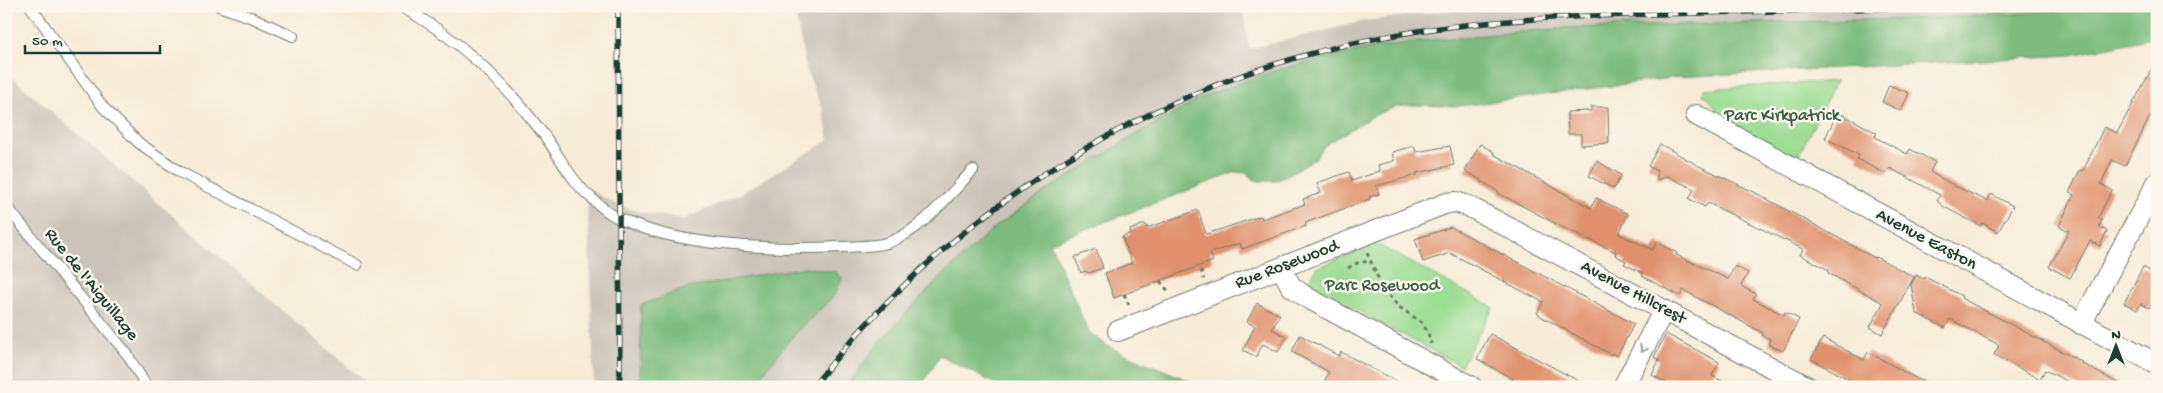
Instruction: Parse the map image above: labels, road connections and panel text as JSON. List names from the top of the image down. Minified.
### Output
{"streets":{"street":["Avenue Easton","Rue Rosewood","Avenue Hillcrest"],"lane":["Rue de l'Aiguillage"]},"crossings":[["Rue Rosewood","Avenue Hillcrest"]],"parks":["Parc Kirkpatrick","Parc Rosewood"],"scale_bar":"50 m","north":"top"}
